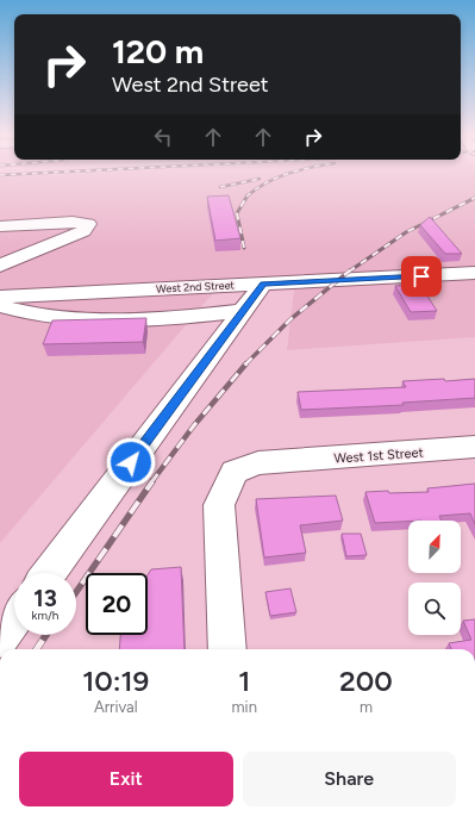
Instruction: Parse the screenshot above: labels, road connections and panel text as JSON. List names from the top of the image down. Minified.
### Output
{"streets":{"street":["West 2nd Street","West 1st Street"]},"north":"top right","page":{"turn":["120 m","West 2nd Street"],"speed":"13 km/h","limit":"20","eta":["10:19","Arrival","1","min","200","m"],"buttons":["Exit","Share"]}}
